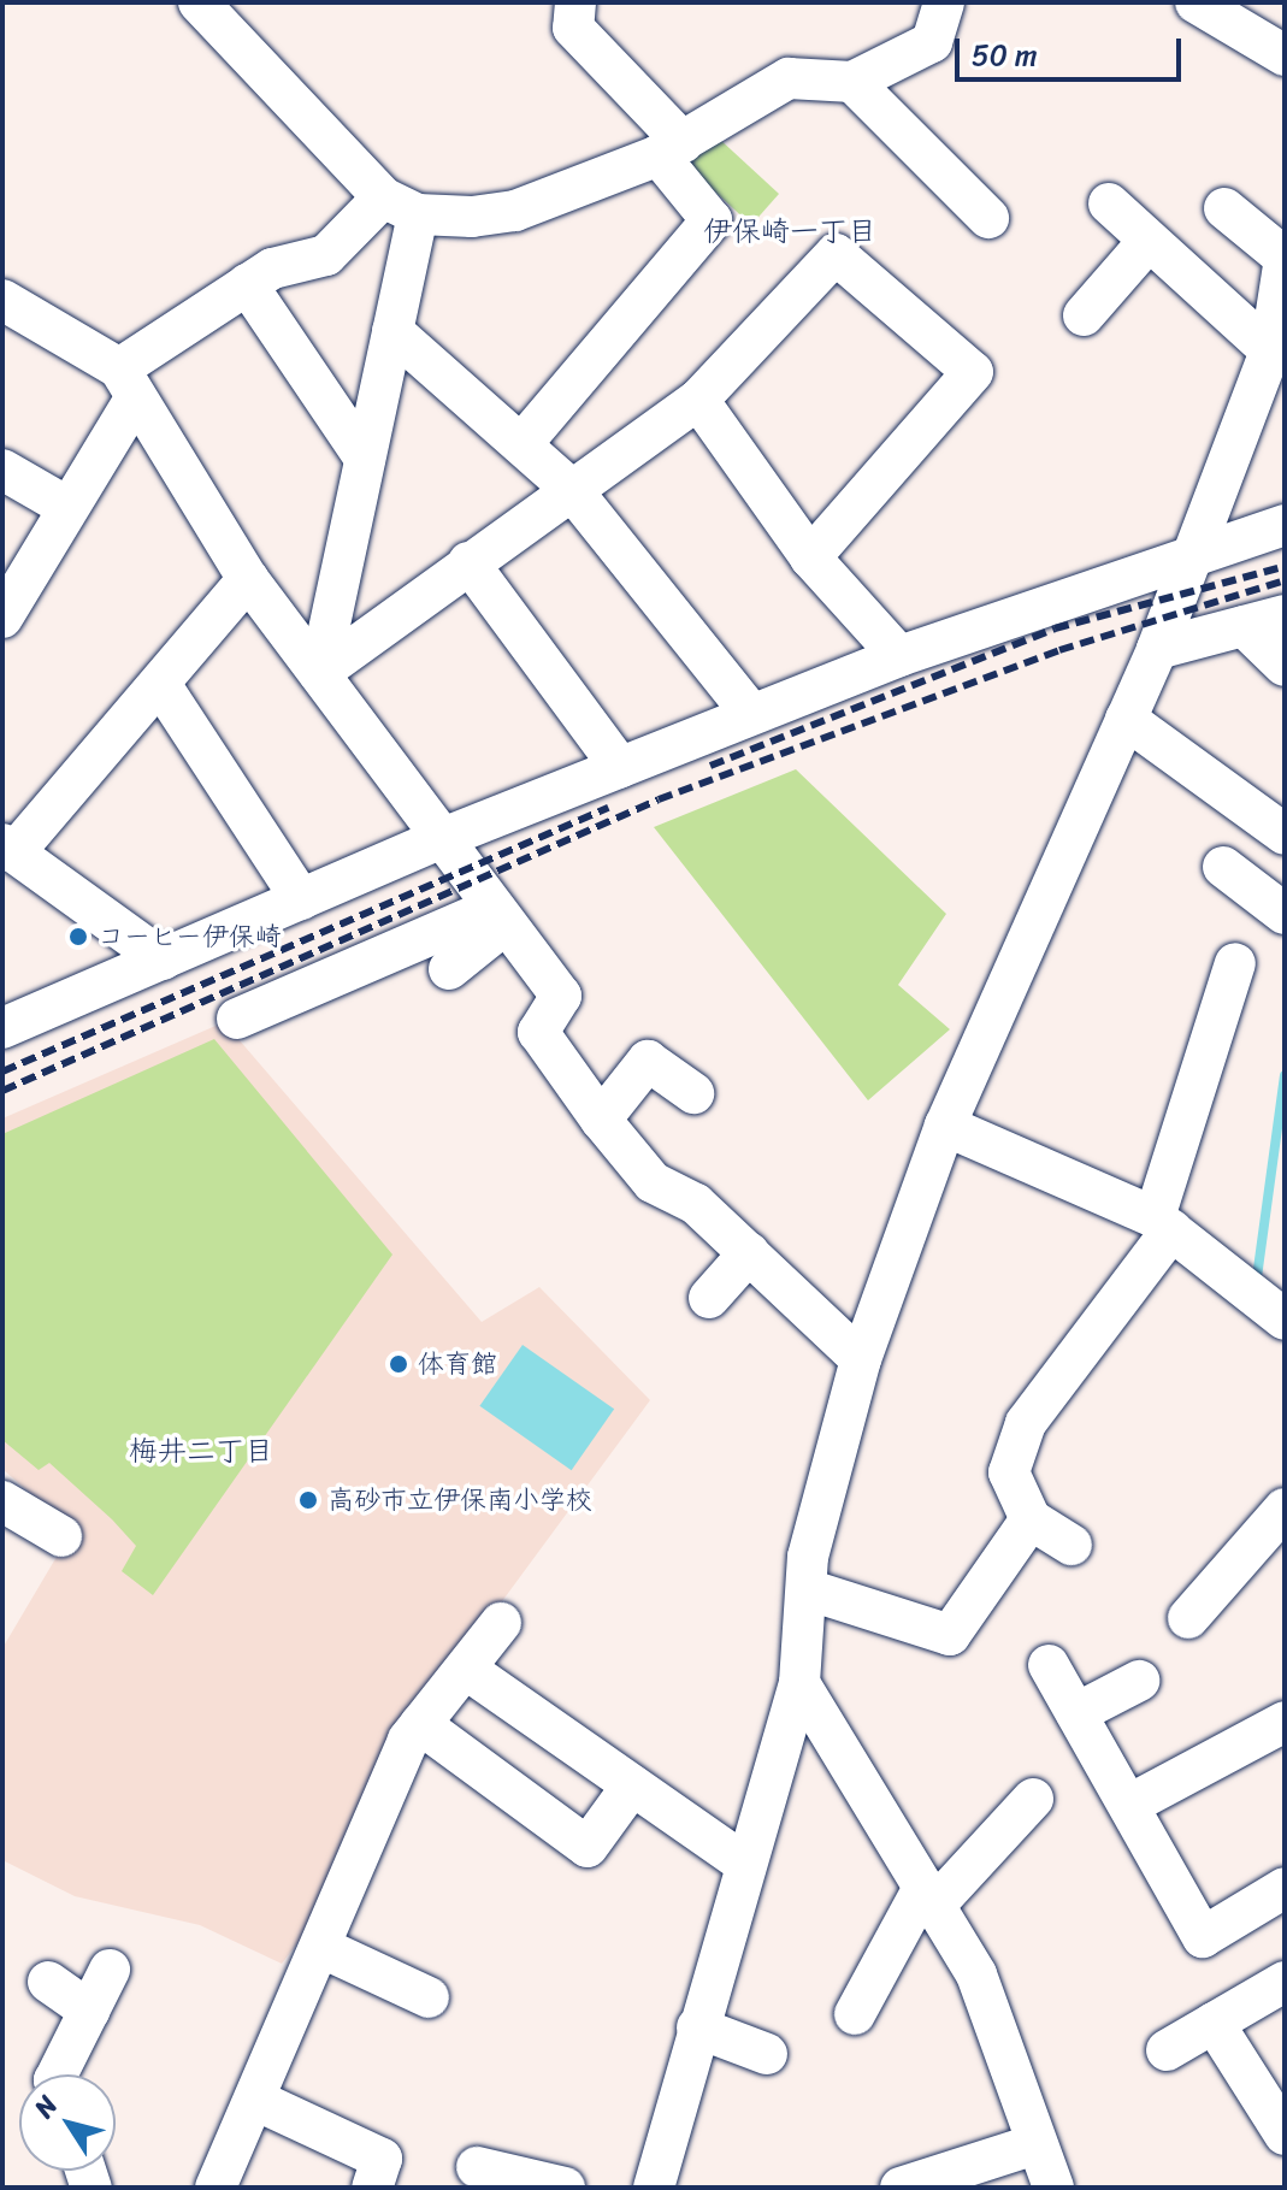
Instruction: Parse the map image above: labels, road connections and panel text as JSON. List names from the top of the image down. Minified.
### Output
{"districts":["伊保崎一丁目","梅井二丁目"],"places":["コーヒー伊保崎","体育館","高砂市立伊保南小学校"],"scale_bar":"50 m","north":"top left"}
